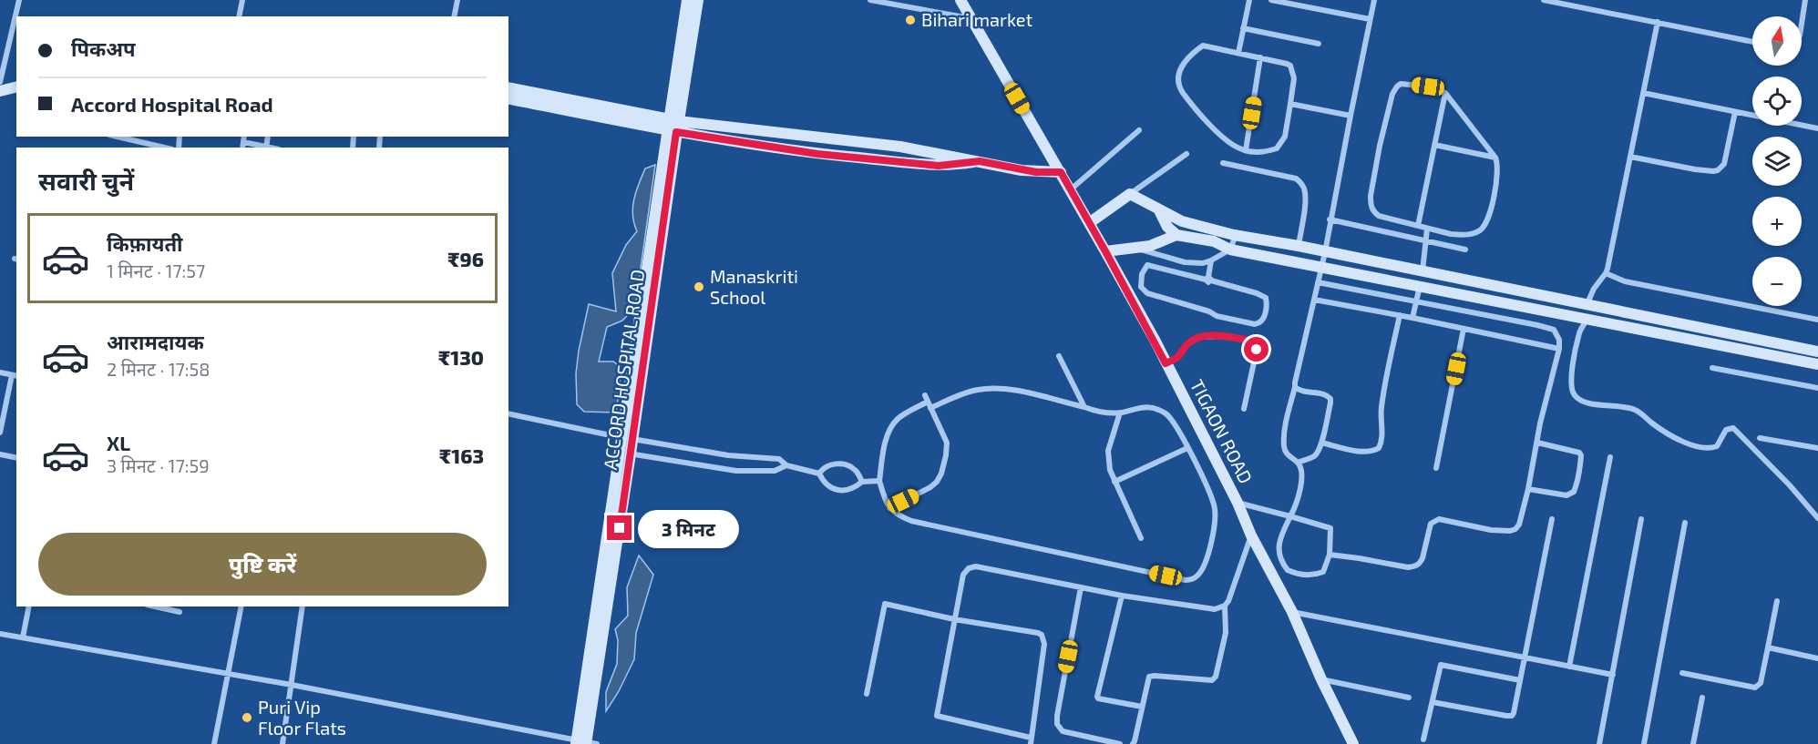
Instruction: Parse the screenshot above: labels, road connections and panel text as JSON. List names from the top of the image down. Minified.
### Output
{"streets":{"street":["ACCORD HOSPITAL ROAD","TIGAON ROAD"]},"places":["Bihari market","Manaskriti School","Puri Vip Floor Flats"],"north":"top","page":{"map_buttons":["+","−"],"banner":["पिकअप","Accord Hospital Road"],"heading":"सवारी चुनें","list":[{"name":"किफ़ायती","note":"1 मिनट · 17:57","value":"₹96"},{"name":"आरामदायक","note":"2 मिनट · 17:58","value":"₹130"},{"name":"XL","note":"3 मिनट · 17:59","value":"₹163"}],"bubble":"3 मिनट","buttons":"पुष्टि करें"}}
